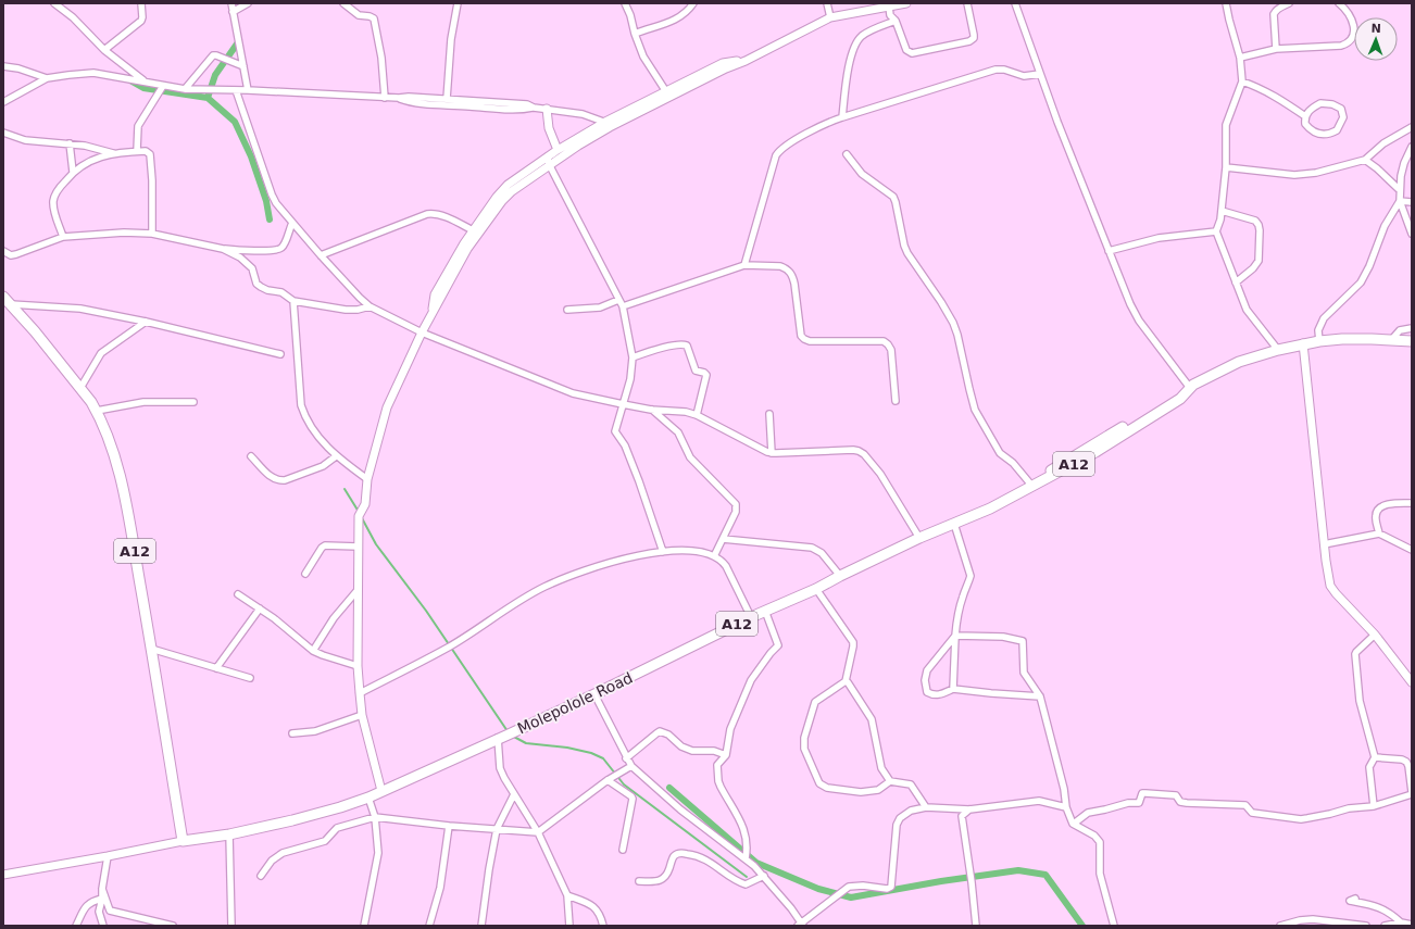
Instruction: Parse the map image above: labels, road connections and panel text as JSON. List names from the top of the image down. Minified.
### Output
{"streets":{"main road":["A12","Molepolole Road"]},"crossings":[["A12","Molepolole Road"]],"north":"top"}
